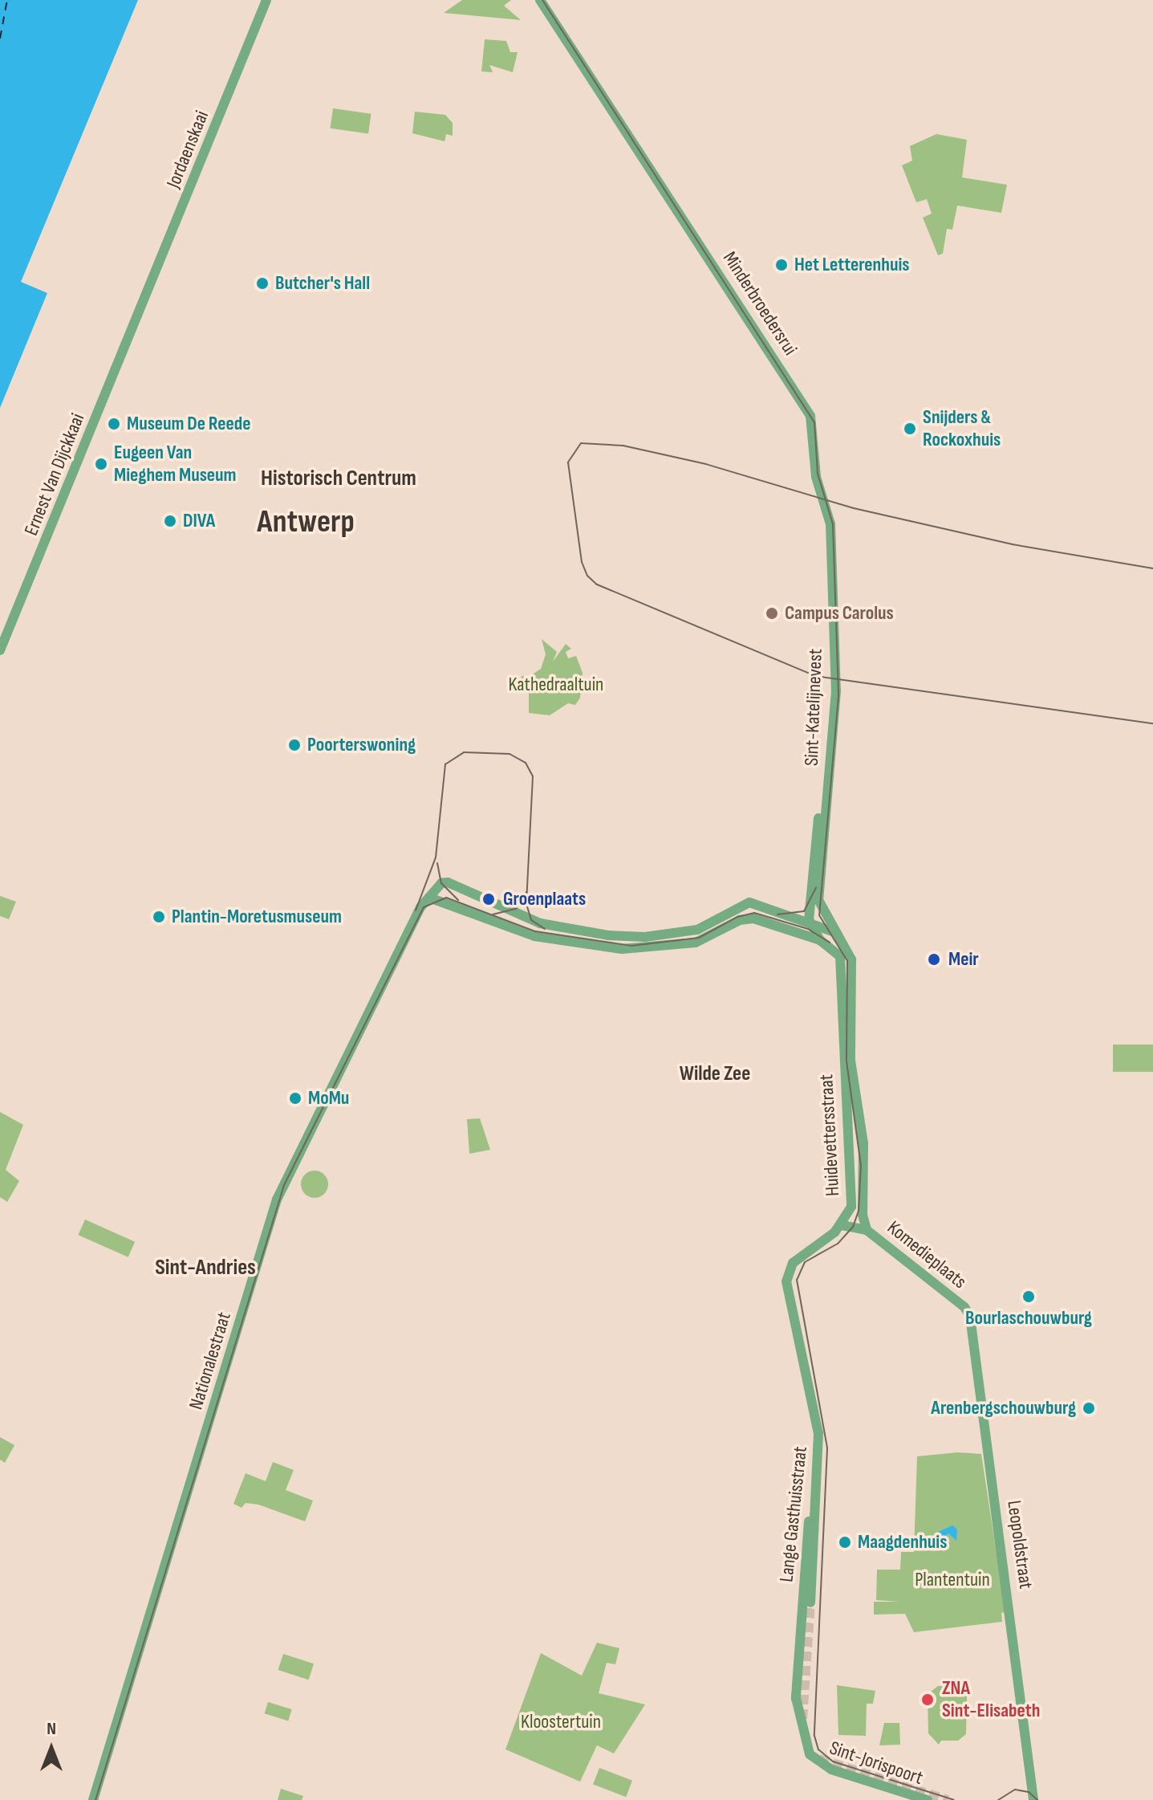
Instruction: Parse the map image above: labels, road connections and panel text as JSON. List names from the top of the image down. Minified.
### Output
{"streets":{"street":["Jordaenskaai","Minderbroedersrui","Ernest Van Dijckkaai","Sint-Katelijnevest","Huidevettersstraat","Komedieplaats","Nationalestraat","Lange Gasthuisstraat","Leopoldstraat","Sint-Jorispoort"]},"crossings":[["Jordaenskaai","Ernest Van Dijckkaai"],["Minderbroedersrui","Sint-Katelijnevest"],["Sint-Katelijnevest","Nationalestraat"],["Huidevettersstraat","Komedieplaats"],["Huidevettersstraat","Lange Gasthuisstraat"],["Komedieplaats","Lange Gasthuisstraat"],["Komedieplaats","Leopoldstraat"],["Lange Gasthuisstraat","Sint-Jorispoort"]],"districts":["Historisch Centrum","Antwerp","Wilde Zee","Sint-Andries"],"parks":["Kathedraaltuin","Plantentuin","Kloostertuin"],"places":["Het Letterenhuis","Butcher's Hall","Museum De Reede","Snijders & Rockoxhuis","Eugeen Van Mieghem Museum","DIVA","Campus Carolus","Poorterswoning","Groenplaats","Plantin-Moretusmuseum","Meir","MoMu","Bourlaschouwburg","Arenbergschouwburg","Maagdenhuis","ZNA Sint-Elisabeth"],"north":"top"}
